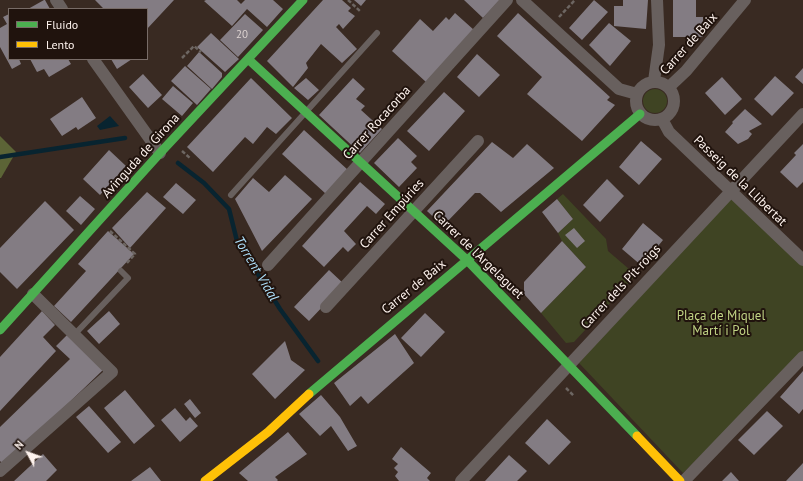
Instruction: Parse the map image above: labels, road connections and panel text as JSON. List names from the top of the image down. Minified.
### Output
{"streets":{"street":["Carrer de Baix","Carrer Rocacorba","Avinguda de Girona","Passeig de la Llibertat","Carrer Empúries","Carrer de l'Argelaguet","Carrer dels Pit-roigs"]},"crossings":[["Carrer de Baix","Passeig de la Llibertat"],["Carrer de Baix","Carrer de l'Argelaguet"],["Carrer Rocacorba","Carrer de l'Argelaguet"],["Avinguda de Girona","Carrer de l'Argelaguet"],["Passeig de la Llibertat","Carrer dels Pit-roigs"],["Carrer Empúries","Carrer de l'Argelaguet"],["Carrer de l'Argelaguet","Carrer dels Pit-roigs"]],"water":["Torrent Vidal"],"parks":["Plaça de Miquel Martí i Pol"],"house_numbers":["20"],"legend":["Fluido","Lento"],"north":"top left"}
